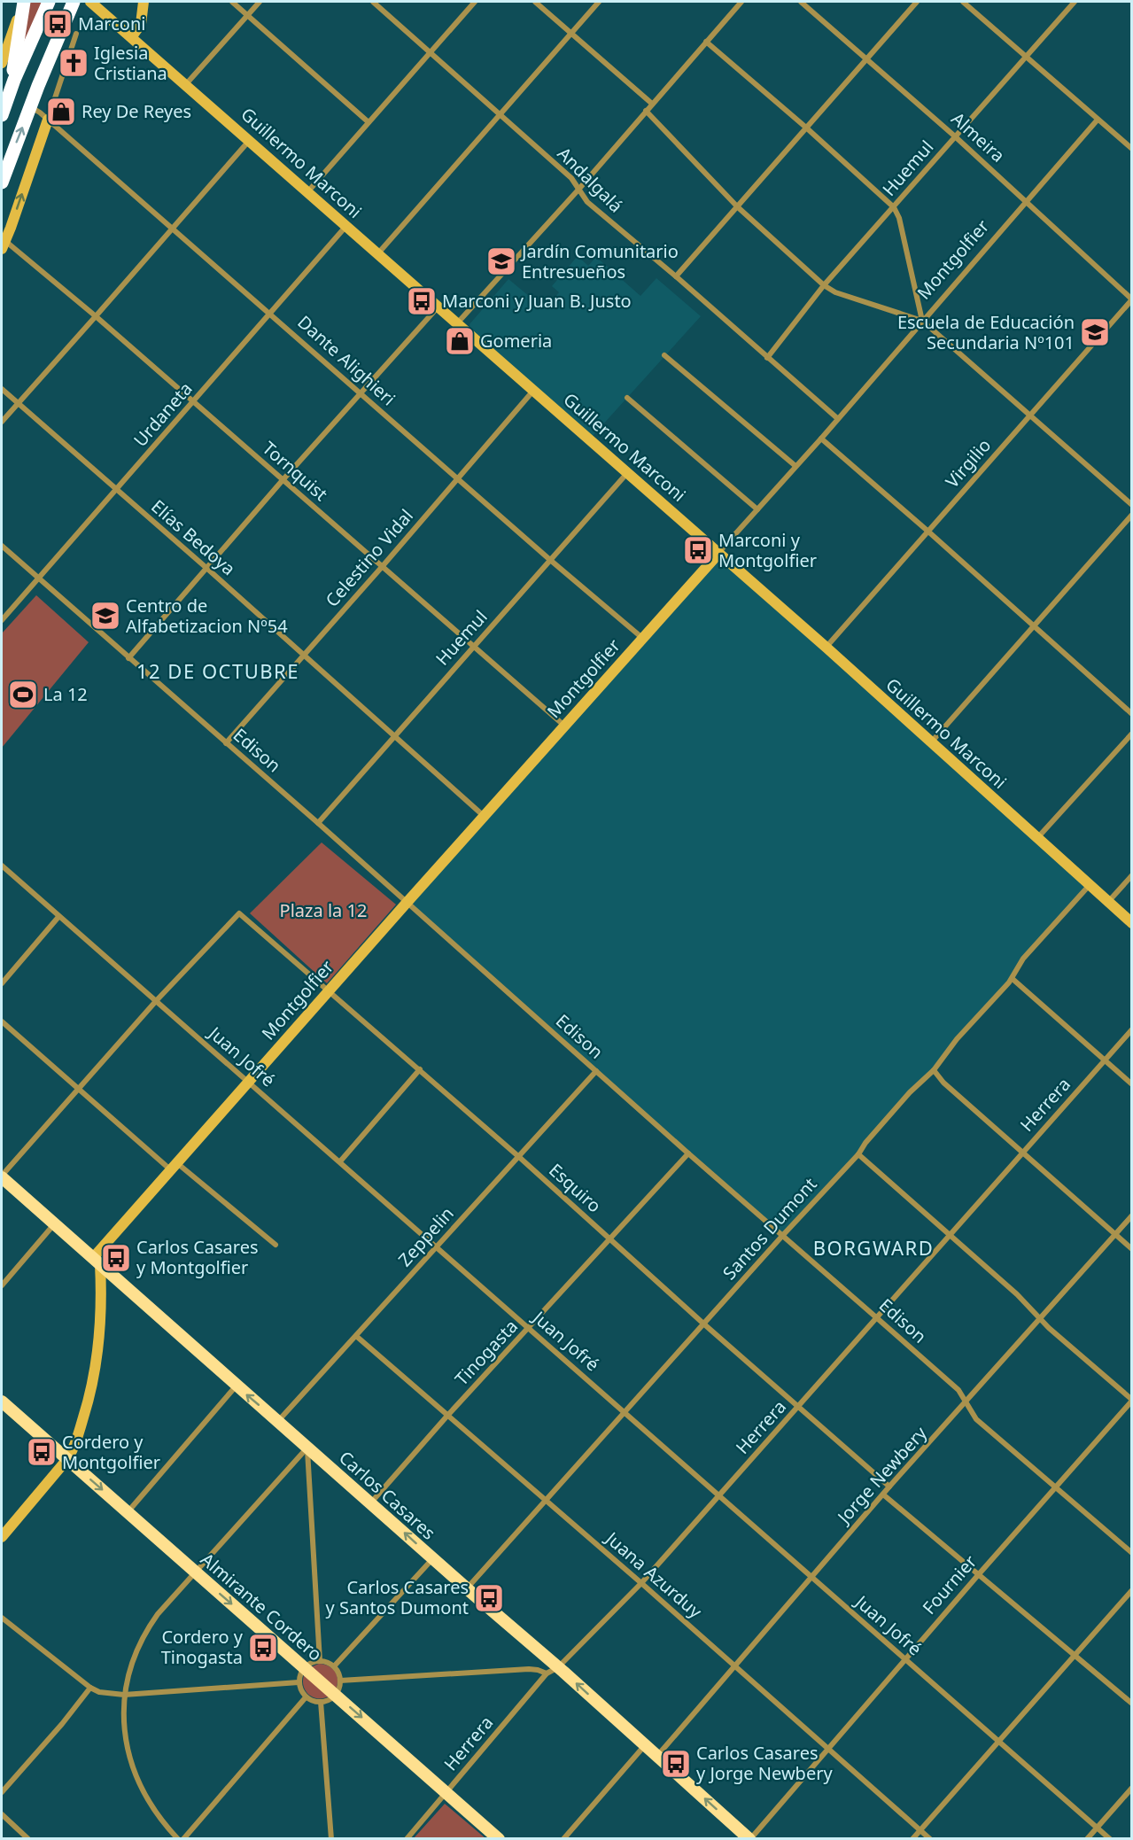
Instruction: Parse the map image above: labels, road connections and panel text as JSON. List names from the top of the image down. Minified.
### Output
{"streets":{"main road":["Carlos Casares","Almirante Cordero"],"street":["Almeira","Guillermo Marconi","Huemul","Andalgalá","Montgolfier","Dante Alighieri","Urdaneta","Virgilio","Tornquist","Elías Bedoya","Celestino Vidal","Edison","Juan Jofré","Herrera","Esquiro","Santos Dumont","Zeppelin","Tinogasta","Jorge Newbery","Juana Azurduy","Fournier"]},"crossings":[["Almeira","Huemul"],["Almeira","Montgolfier"],["Almeira","Virgilio"],["Guillermo Marconi","Huemul"],["Guillermo Marconi","Montgolfier"],["Guillermo Marconi","Urdaneta"],["Guillermo Marconi","Virgilio"],["Guillermo Marconi","Celestino Vidal"],["Guillermo Marconi","Santos Dumont"],["Huemul","Andalgalá"],["Huemul","Dante Alighieri"],["Huemul","Tornquist"],["Huemul","Elías Bedoya"],["Huemul","Edison"],["Andalgalá","Montgolfier"],["Montgolfier","Dante Alighieri"],["Montgolfier","Tornquist"],["Montgolfier","Elías Bedoya"],["Montgolfier","Edison"],["Montgolfier","Juan Jofré"],["Montgolfier","Esquiro"],["Montgolfier","Carlos Casares"],["Dante Alighieri","Urdaneta"],["Dante Alighieri","Celestino Vidal"],["Urdaneta","Tornquist"],["Urdaneta","Elías Bedoya"],["Urdaneta","Edison"],["Tornquist","Celestino Vidal"],["Elías Bedoya","Celestino Vidal"],["Celestino Vidal","Edison"],["Edison","Herrera"],["Edison","Santos Dumont"],["Edison","Zeppelin"],["Edison","Tinogasta"],["Edison","Jorge Newbery"],["Edison","Fournier"],["Juan Jofré","Herrera"],["Juan Jofré","Esquiro"],["Juan Jofré","Santos Dumont"],["Juan Jofré","Zeppelin"],["Juan Jofré","Tinogasta"],["Juan Jofré","Jorge Newbery"],["Juan Jofré","Fournier"],["Herrera","Esquiro"],["Herrera","Carlos Casares"],["Herrera","Juana Azurduy"],["Herrera","Almirante Cordero"],["Esquiro","Santos Dumont"],["Esquiro","Zeppelin"],["Esquiro","Tinogasta"],["Esquiro","Jorge Newbery"],["Santos Dumont","Carlos Casares"],["Santos Dumont","Juana Azurduy"],["Zeppelin","Carlos Casares"],["Zeppelin","Juana Azurduy"],["Tinogasta","Carlos Casares"],["Tinogasta","Juana Azurduy"],["Jorge Newbery","Carlos Casares"],["Jorge Newbery","Juana Azurduy"],["Carlos Casares","Fournier"],["Juana Azurduy","Fournier"]],"one_way":["Carlos Casares","Almirante Cordero"],"districts":["12 DE OCTUBRE","BORGWARD"],"parks":["Plaza la 12"],"places":{"bus stop":["Marconi","Marconi y Juan B. Justo","Marconi y Montgolfier","Carlos Casares y Montgolfier","Cordero y Montgolfier","Carlos Casares y Santos Dumont","Cordero y Tinogasta","Carlos Casares y Jorge Newbery"],"church":["Iglesia Cristiana"],"shop":["Rey De Reyes","Gomeria"],"school or university":["Jardín Comunitario Entresueños","Escuela de Educación Secundaria Nº101","Centro de Alfabetizacion Nº54"],"sports":["La 12"]}}
